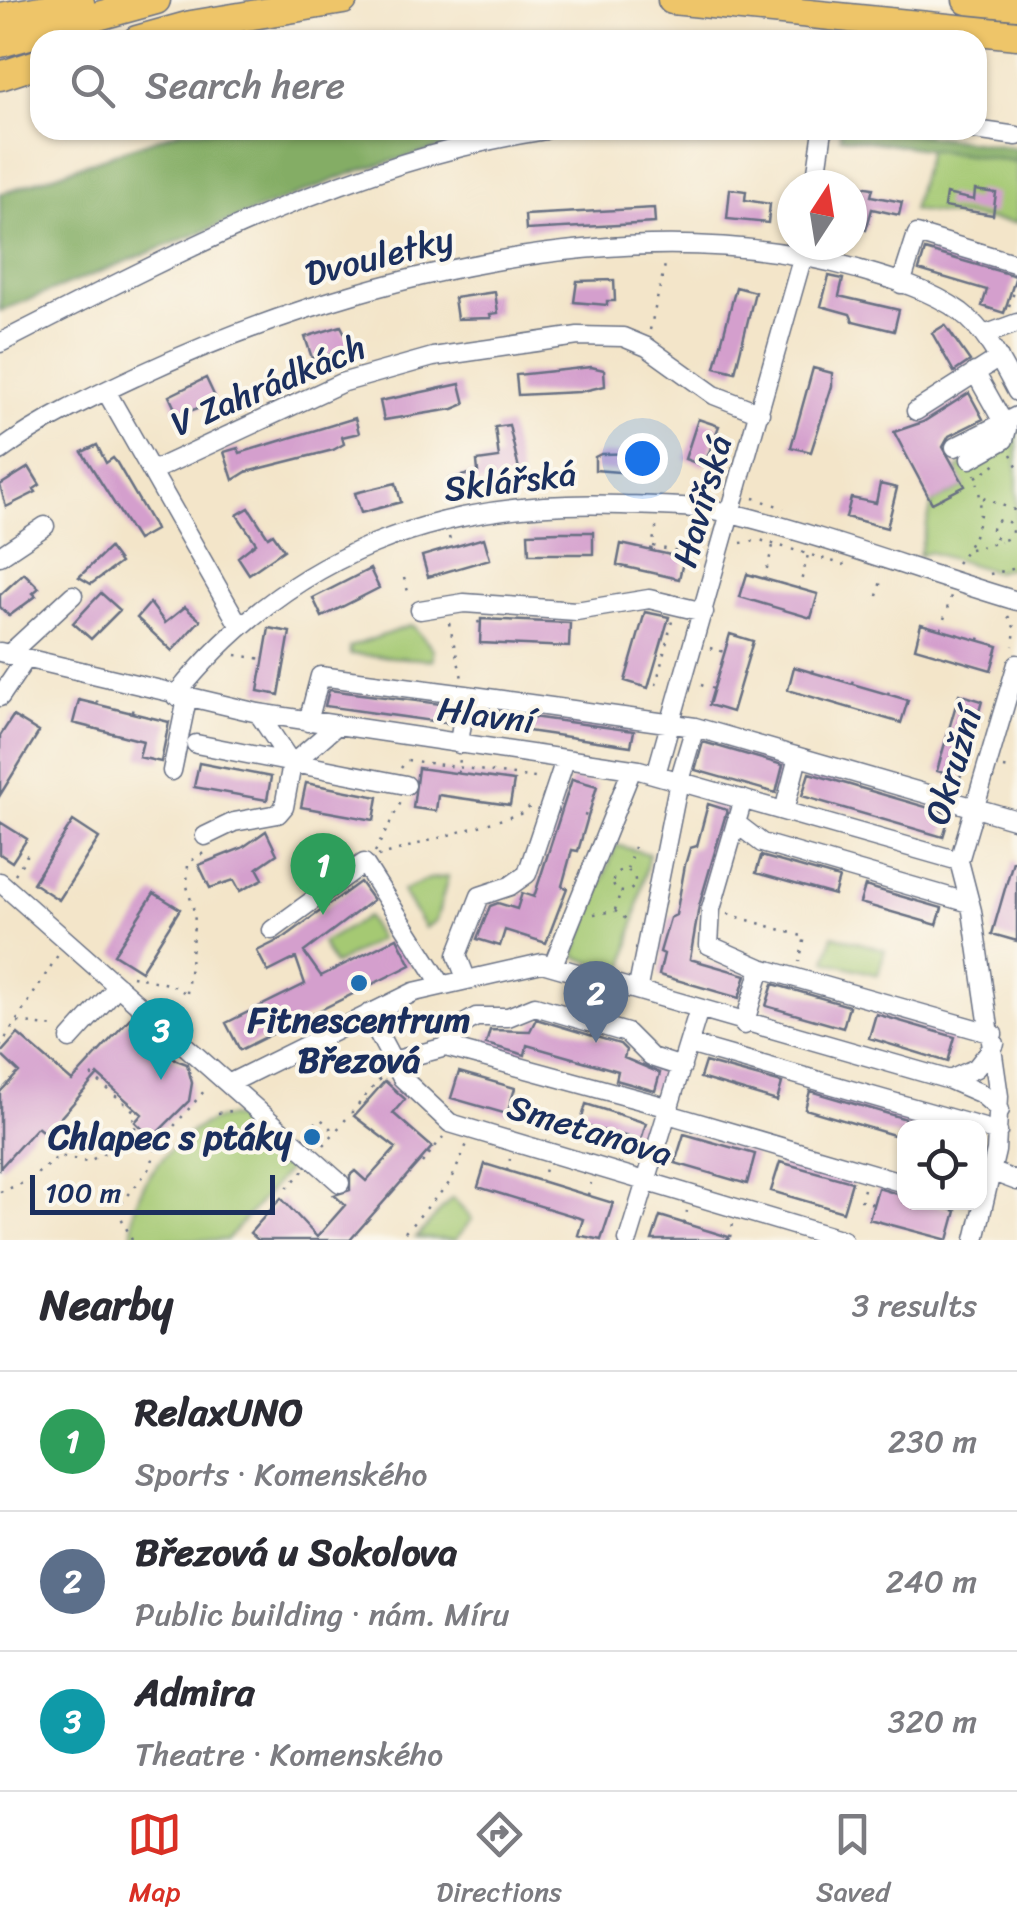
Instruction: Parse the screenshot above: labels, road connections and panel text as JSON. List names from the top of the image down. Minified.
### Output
{"streets":{"street":["Dvouletky","V Zahrádkách","Sklářská","Havířská","Hlavní","Okružní","Smetanova"]},"crossings":[["Dvouletky","V Zahrádkách"],["V Zahrádkách","Sklářská"],["V Zahrádkách","Havířská"],["Sklářská","Havířská"],["Sklářská","Hlavní"],["Havířská","Hlavní"],["Hlavní","Okružní"]],"places":["Fitnescentrum Březová","Chlapec s ptáky"],"scale_bar":"100 m","north":"top","page":{"search":"Search here","pins":["1","2","3"],"scale":"100 m","heading":["Nearby","3 results"],"list":[{"mark":"1","name":"RelaxUNO","note":"Sports · Komenského","value":"230 m"},{"mark":"2","name":"Březová u Sokolova","note":"Public building · nám. Míru","value":"240 m"},{"mark":"3","name":"Admira","note":"Theatre · Komenského","value":"320 m"}],"nav":["Map","Directions","Saved"]}}
